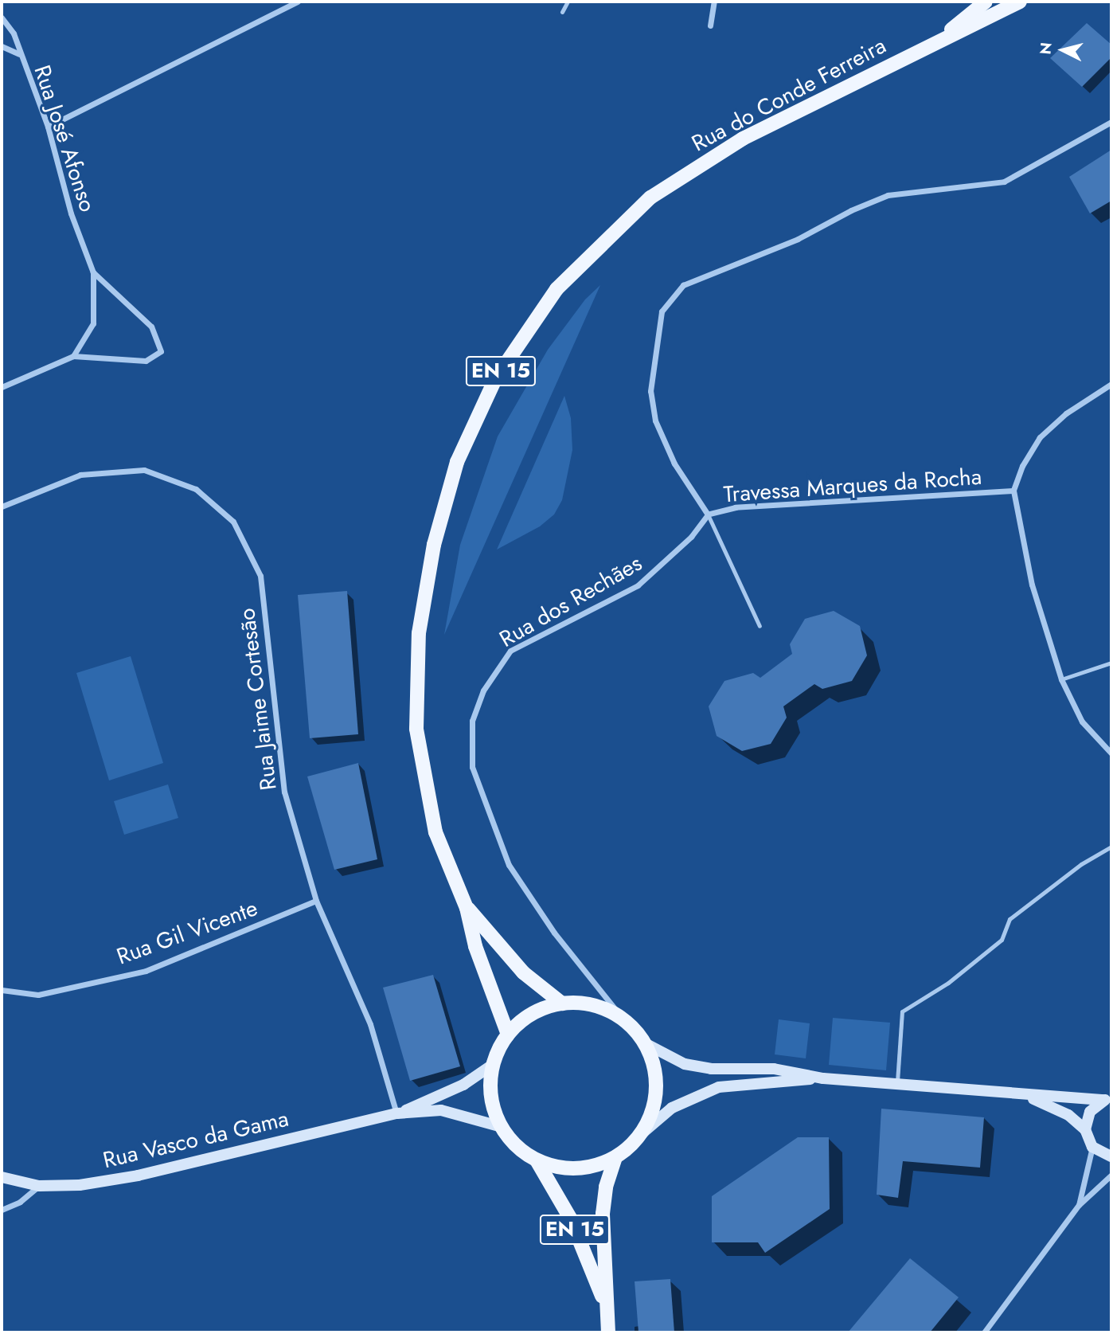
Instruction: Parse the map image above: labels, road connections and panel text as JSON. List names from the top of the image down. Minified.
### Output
{"streets":{"main road":["Rua do Conde Ferreira","EN 15"],"street":["Rua José Afonso","Travessa Marques da Rocha","Rua dos Rechães","Rua Jaime Cortesão","Rua Gil Vicente","Rua Vasco da Gama"]},"crossings":[["Rua do Conde Ferreira","EN 15"],["Rua do Conde Ferreira","Rua dos Rechães"],["Rua do Conde Ferreira","Rua Vasco da Gama"],["EN 15","Rua dos Rechães"],["EN 15","Rua Vasco da Gama"],["Travessa Marques da Rocha","Rua dos Rechães"],["Rua dos Rechães","Rua Vasco da Gama"],["Rua Jaime Cortesão","Rua Gil Vicente"],["Rua Jaime Cortesão","Rua Vasco da Gama"]],"north":"left"}
